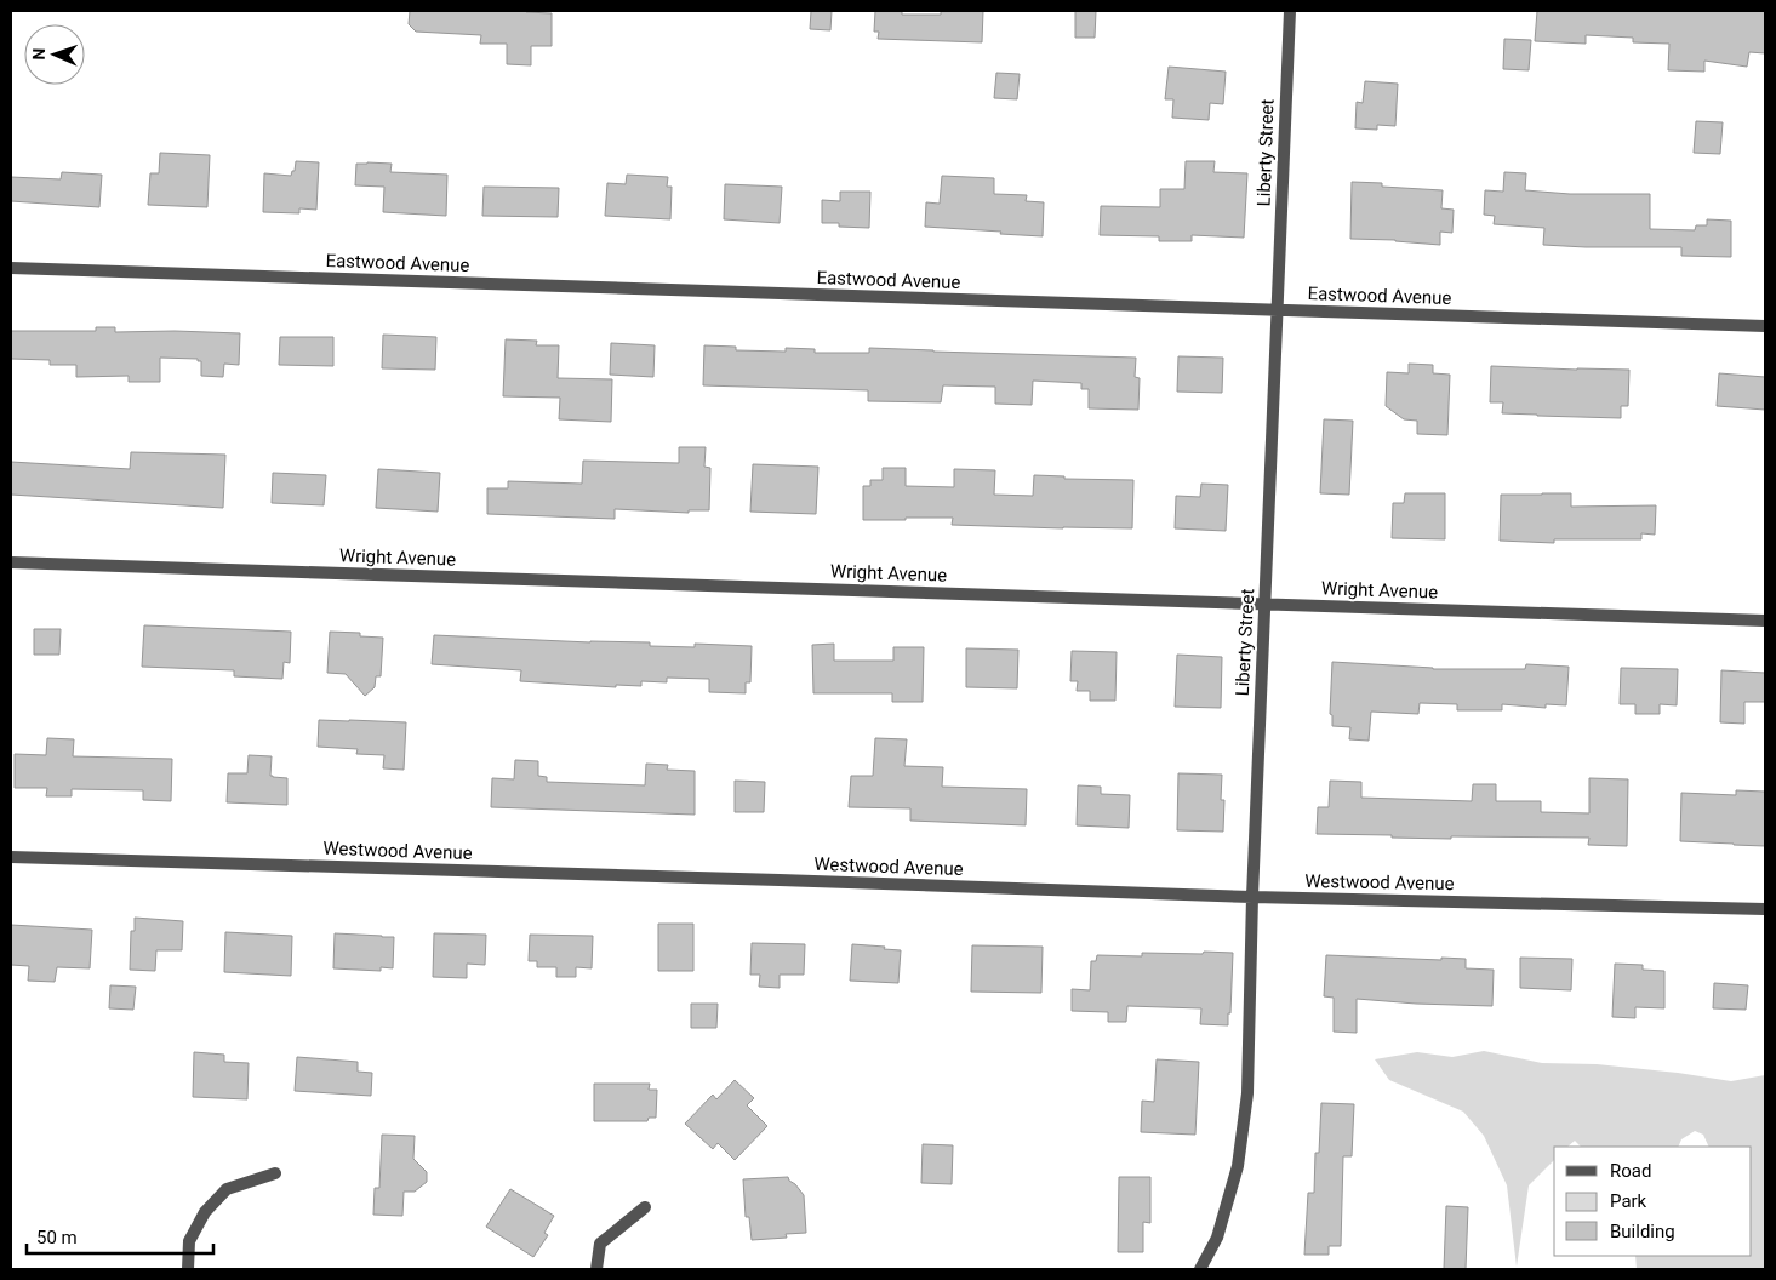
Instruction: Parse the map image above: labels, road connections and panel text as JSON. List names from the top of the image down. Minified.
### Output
{"streets":{"street":["Liberty Street","Eastwood Avenue","Wright Avenue","Westwood Avenue"]},"crossings":[["Liberty Street","Eastwood Avenue"],["Liberty Street","Wright Avenue"],["Liberty Street","Westwood Avenue"]],"legend":["Road","Park","Building"],"scale_bar":"50 m","north":"left"}
